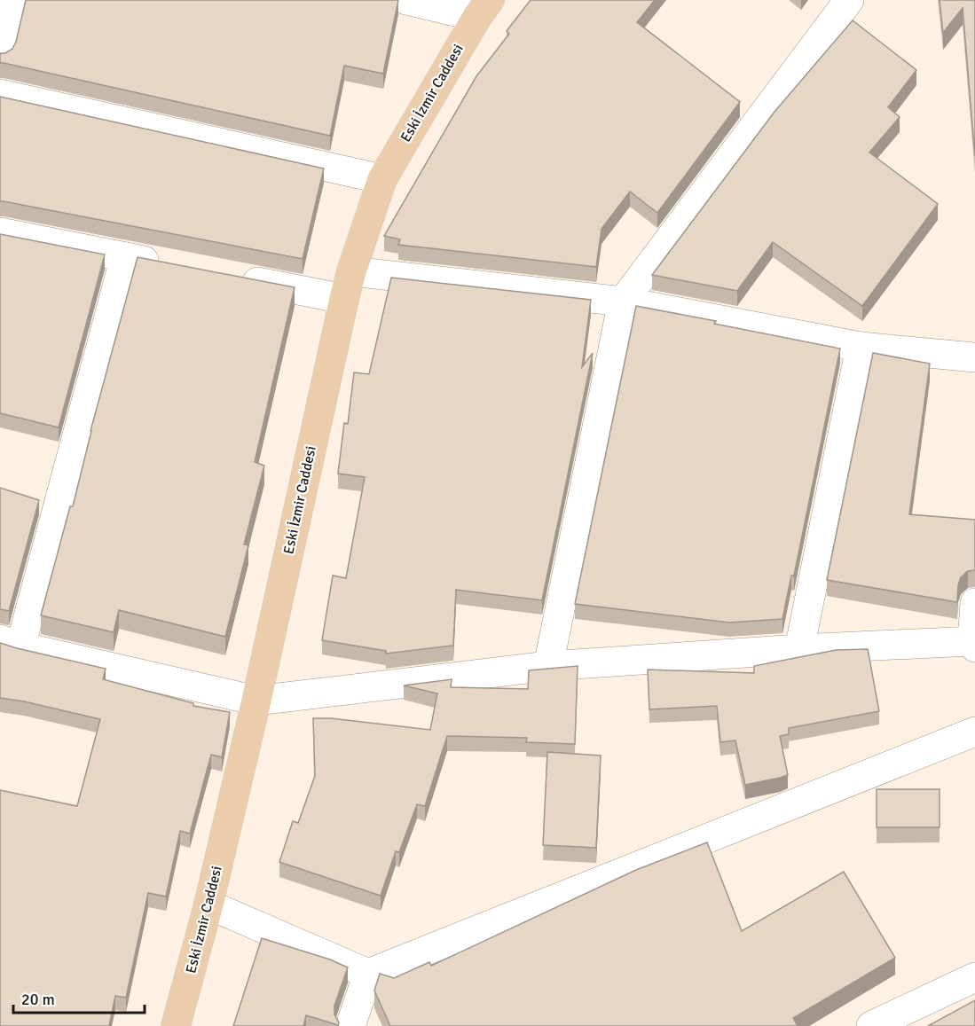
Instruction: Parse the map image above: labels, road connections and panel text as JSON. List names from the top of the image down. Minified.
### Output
{"streets":{"main road":["Eski İzmir Caddesi"]},"scale_bar":"20 m"}
